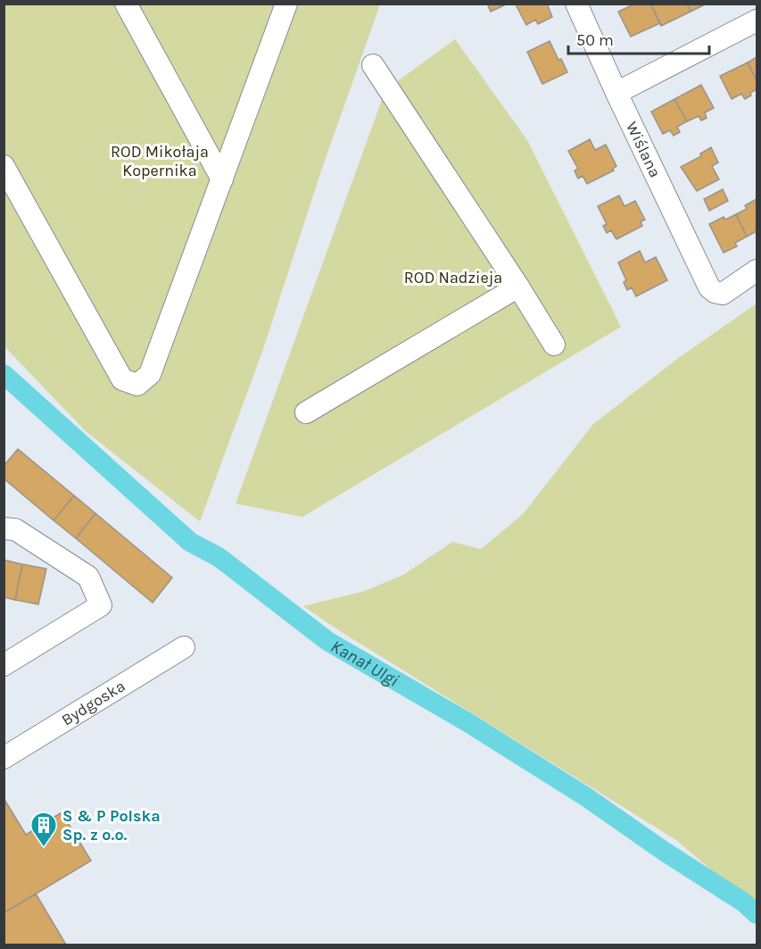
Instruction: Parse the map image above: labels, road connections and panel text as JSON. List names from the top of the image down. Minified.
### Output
{"streets":{"street":["Wiślana","Bydgoska"]},"water":["Kanał Ulgi"],"parks":["ROD Mikołaja Kopernika","ROD Nadzieja"],"places":{"building":["S & P Polska Sp. z o.o."]},"scale_bar":"50 m"}
